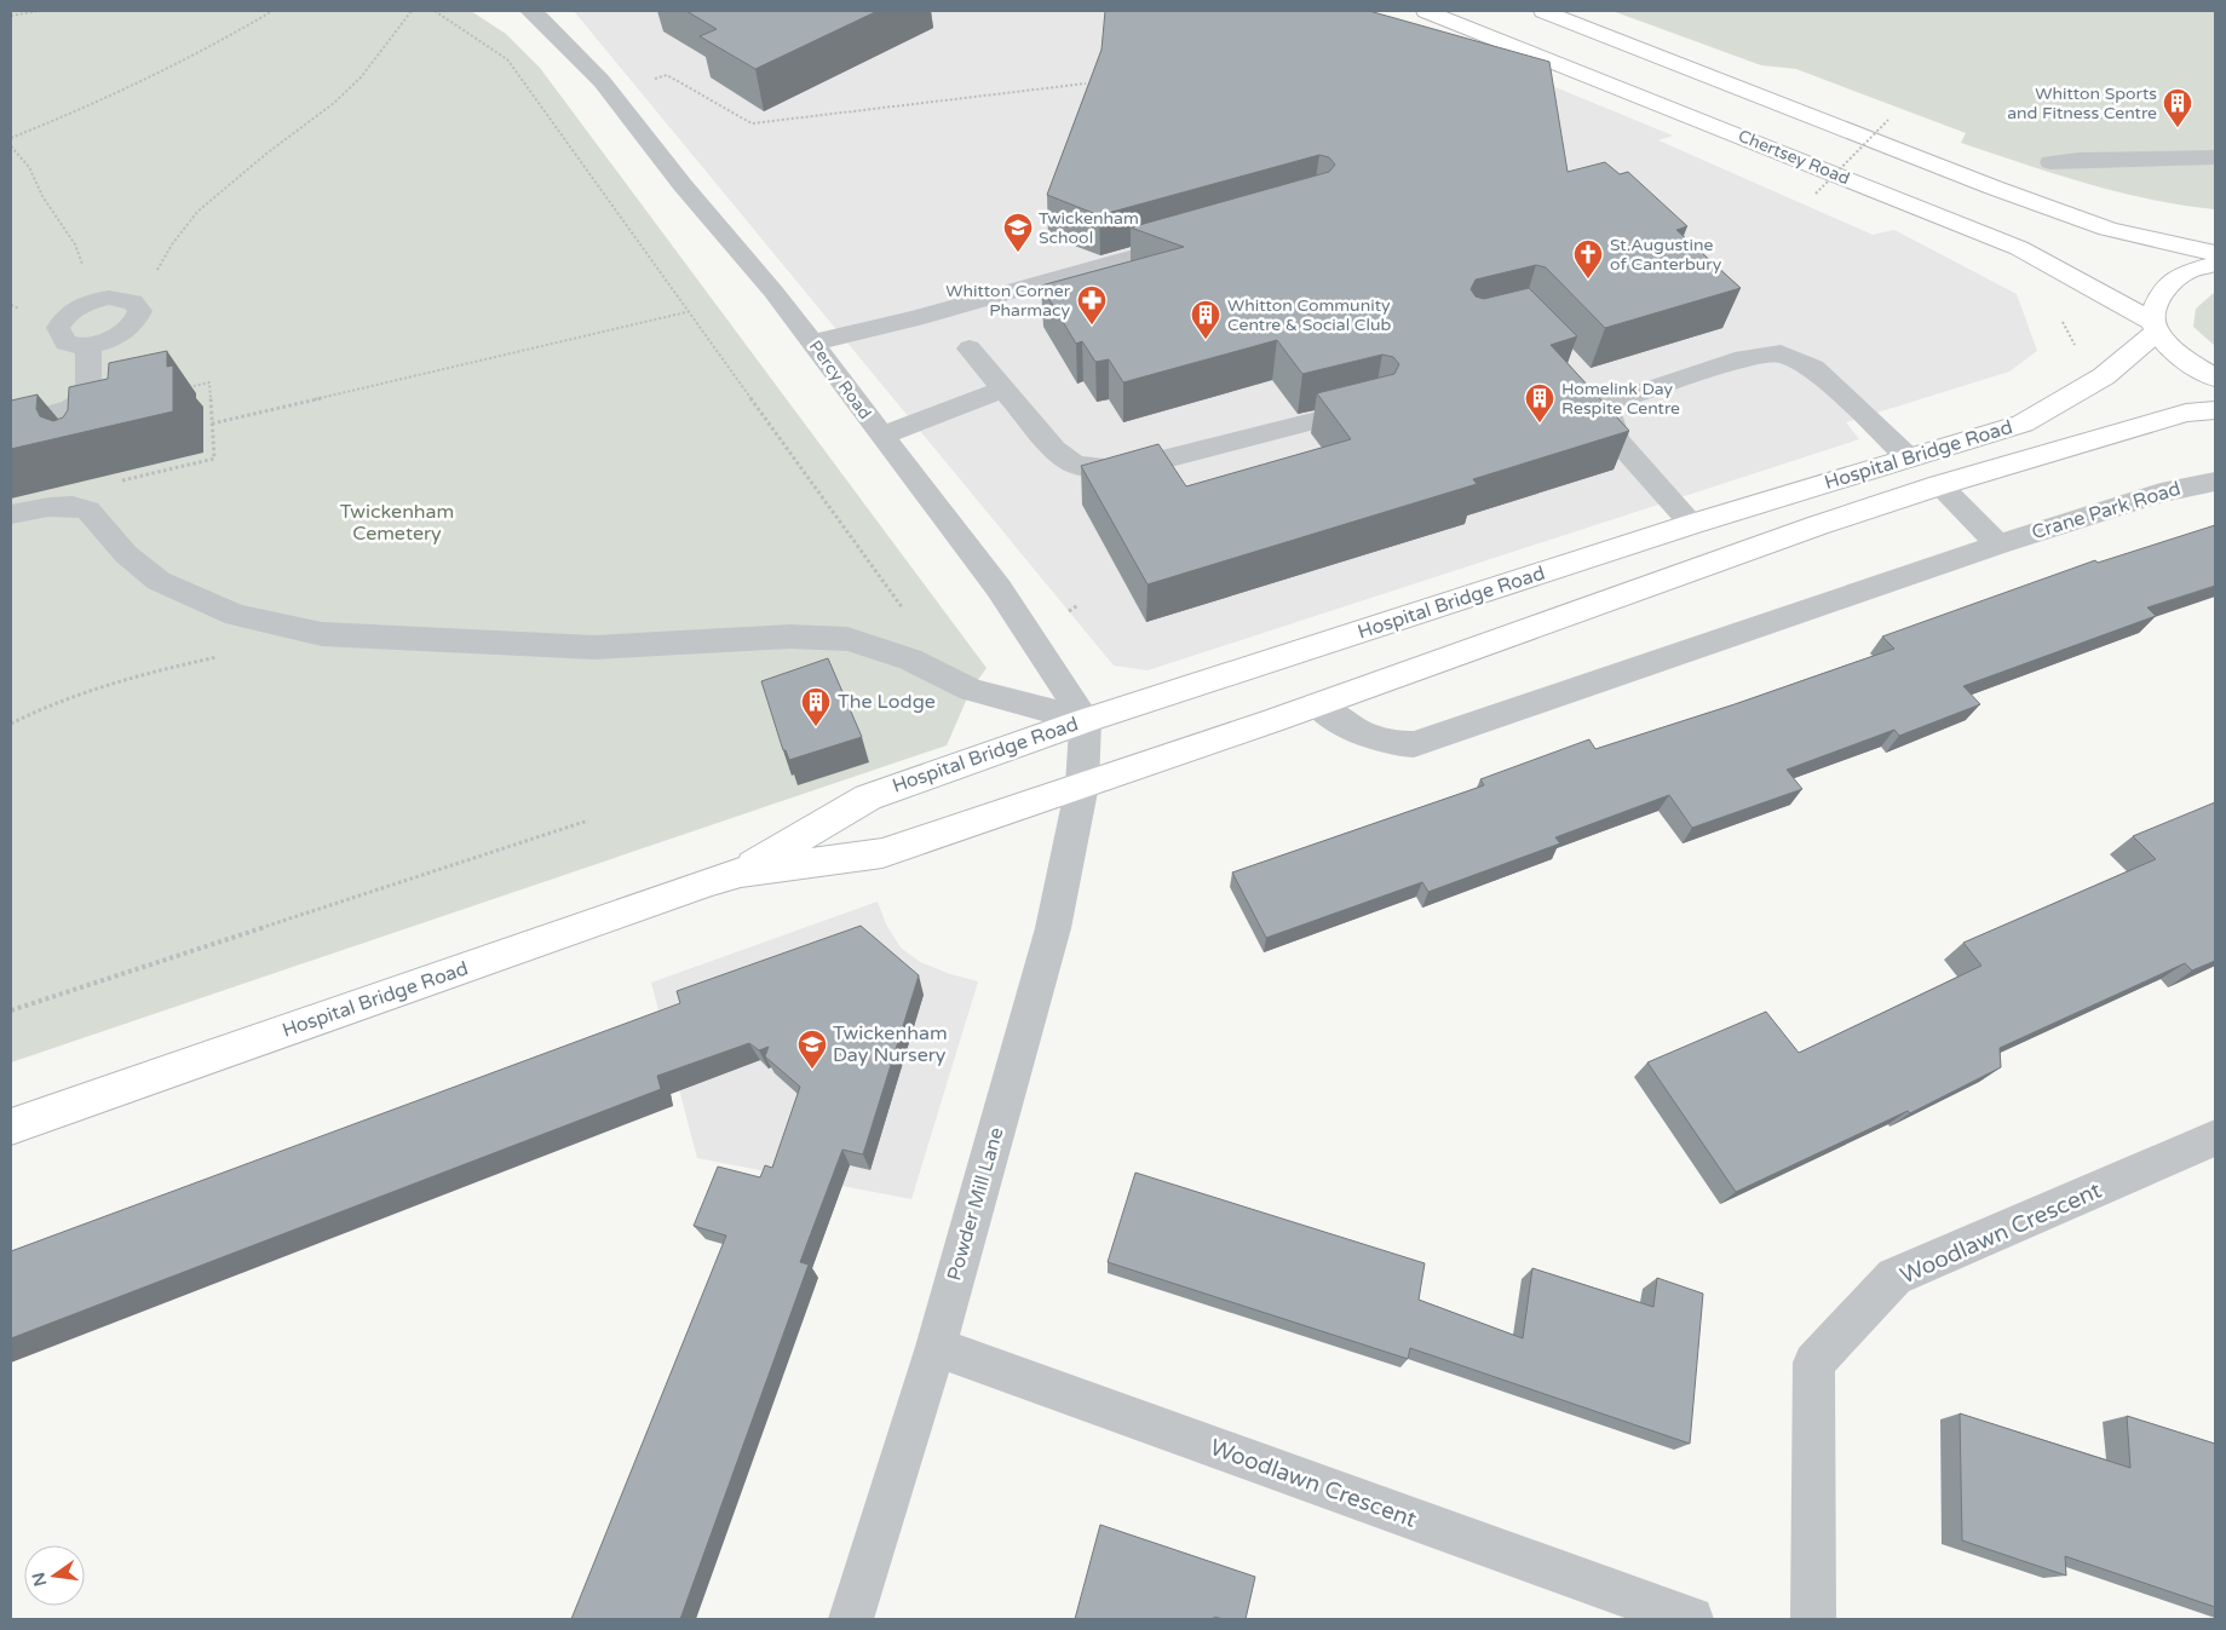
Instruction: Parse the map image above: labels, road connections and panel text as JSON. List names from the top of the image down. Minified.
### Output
{"streets":{"main road":["Chertsey Road","Hospital Bridge Road"],"street":["Percy Road","Crane Park Road","Powder Mill Lane","Woodlawn Crescent"]},"crossings":[["Chertsey Road","Hospital Bridge Road"],["Percy Road","Hospital Bridge Road"],["Hospital Bridge Road","Crane Park Road"],["Hospital Bridge Road","Powder Mill Lane"],["Powder Mill Lane","Woodlawn Crescent"]],"parks":["Twickenham Cemetery"],"places":{"building":["Whitton Sports and Fitness Centre","Whitton Community Centre & Social Club","Homelink Day Respite Centre","The Lodge"],"school or university":["Twickenham School","Twickenham Day Nursery"],"church":["St.Augustine of Canterbury"],"pharmacy":["Whitton Corner Pharmacy"]},"north":"left"}
